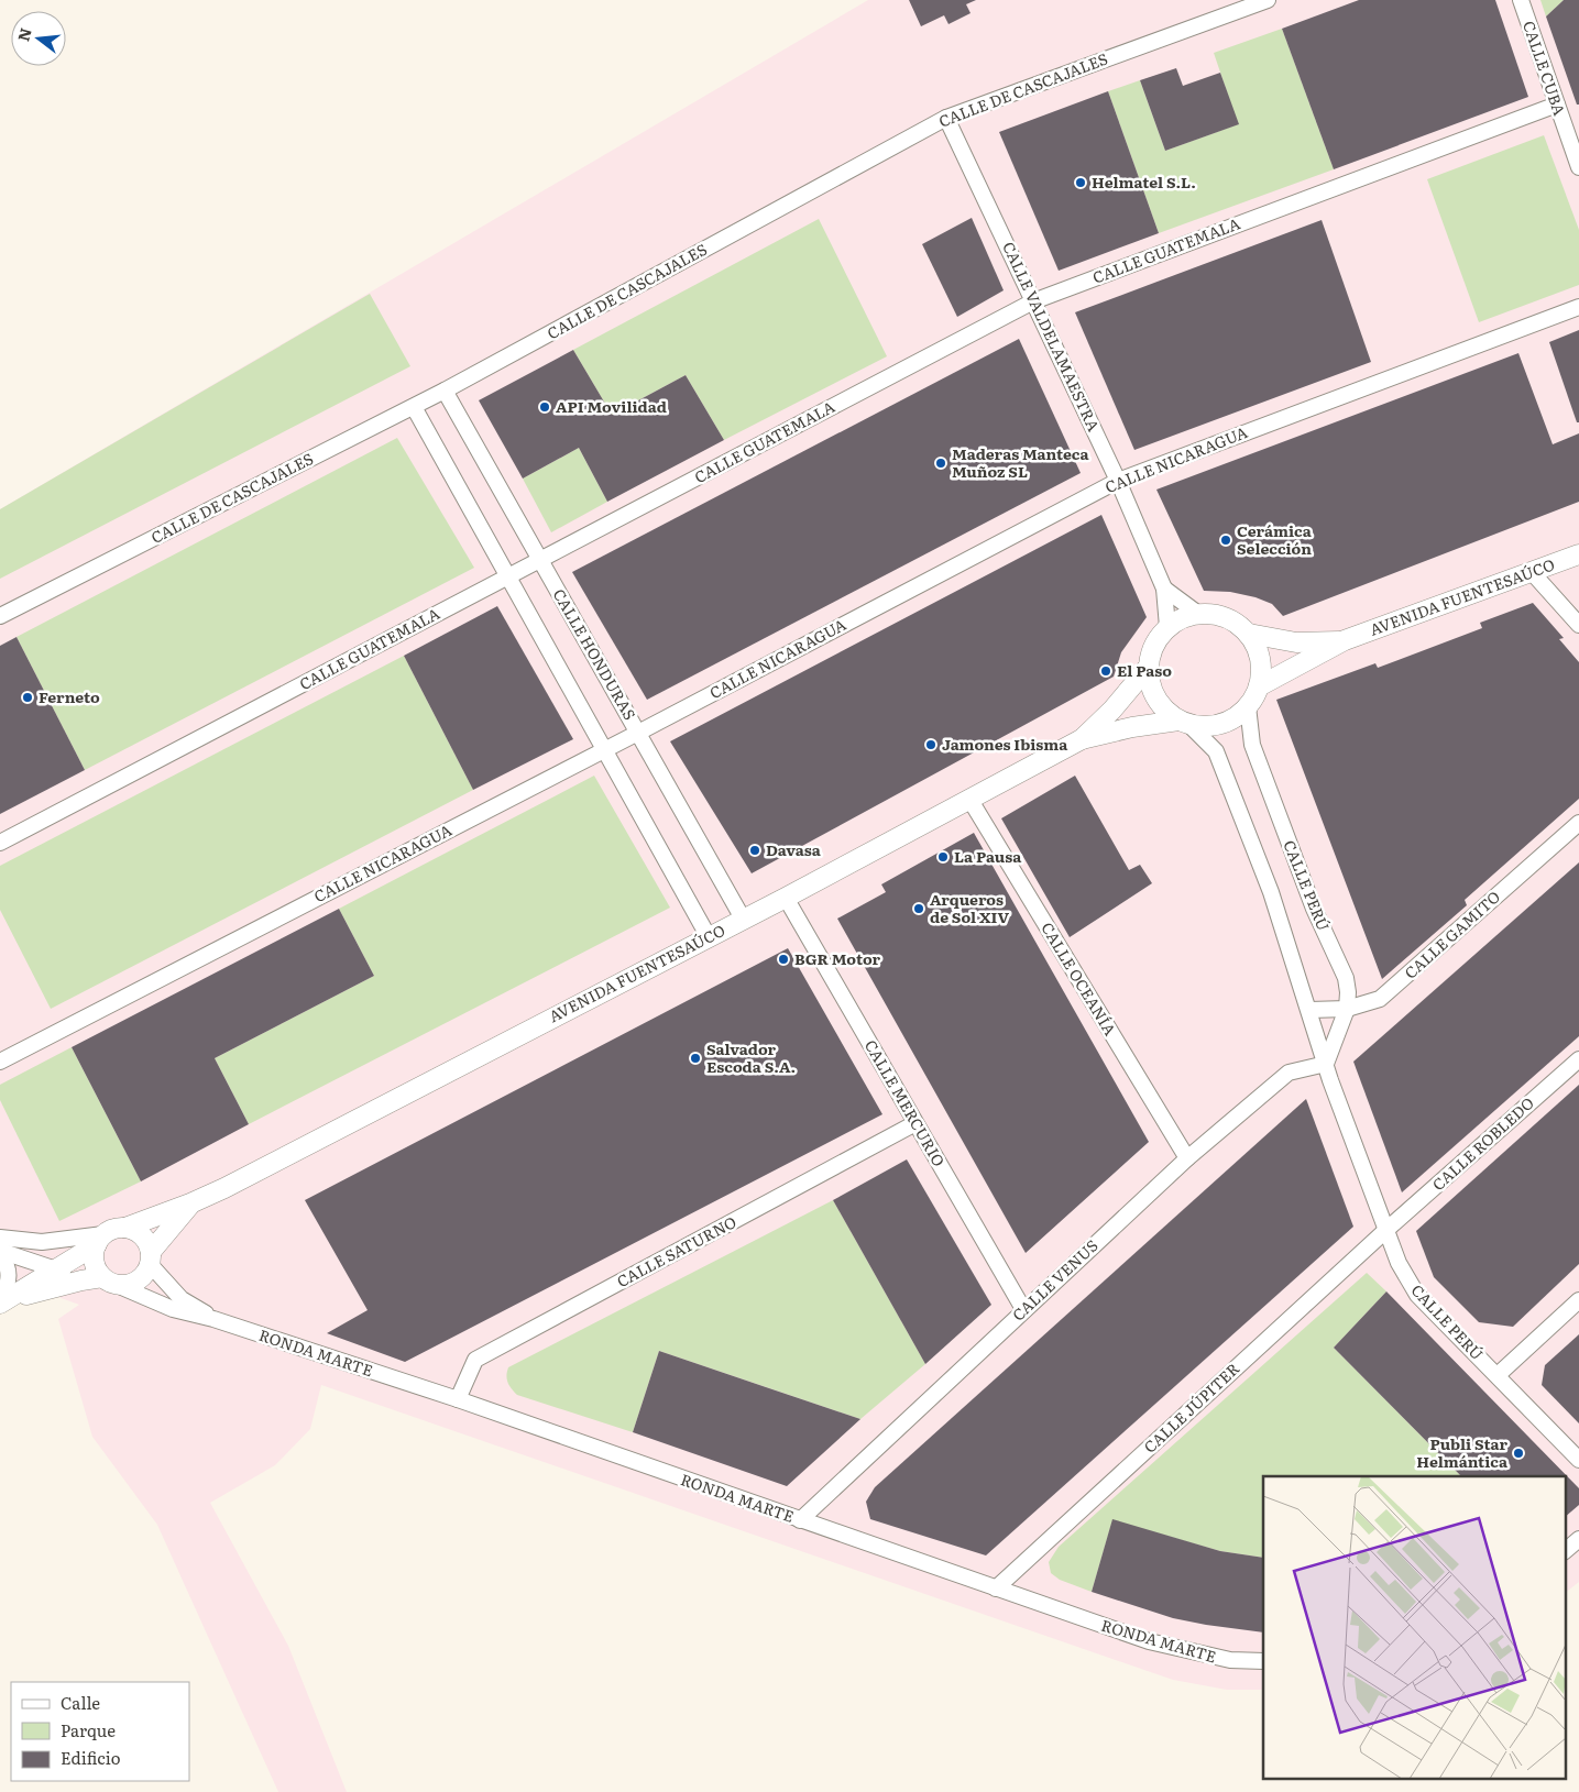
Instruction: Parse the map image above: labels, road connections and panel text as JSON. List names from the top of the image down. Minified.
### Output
{"streets":{"street":["CALLE CUBA","CALLE DE CASCAJALES","CALLE GUATEMALA","CALLE VALDELAMAESTRA","CALLE NICARAGUA","AVENIDA FUENTESAÚCO","CALLE HONDURAS","CALLE PERÚ","CALLE GAMITO","CALLE OCEANÍA","CALLE MERCURIO","CALLE ROBLEDO","CALLE SATURNO","CALLE VENUS","RONDA MARTE","CALLE JÚPITER"]},"crossings":[["CALLE CUBA","CALLE GUATEMALA"],["CALLE DE CASCAJALES","CALLE VALDELAMAESTRA"],["CALLE DE CASCAJALES","CALLE HONDURAS"],["CALLE GUATEMALA","CALLE VALDELAMAESTRA"],["CALLE GUATEMALA","CALLE HONDURAS"],["CALLE VALDELAMAESTRA","CALLE NICARAGUA"],["CALLE VALDELAMAESTRA","AVENIDA FUENTESAÚCO"],["CALLE VALDELAMAESTRA","CALLE PERÚ"],["CALLE NICARAGUA","CALLE HONDURAS"],["AVENIDA FUENTESAÚCO","CALLE HONDURAS"],["AVENIDA FUENTESAÚCO","CALLE PERÚ"],["AVENIDA FUENTESAÚCO","CALLE OCEANÍA"],["AVENIDA FUENTESAÚCO","CALLE MERCURIO"],["AVENIDA FUENTESAÚCO","RONDA MARTE"],["CALLE PERÚ","CALLE GAMITO"],["CALLE PERÚ","CALLE ROBLEDO"],["CALLE PERÚ","CALLE VENUS"],["CALLE PERÚ","CALLE JÚPITER"],["CALLE OCEANÍA","CALLE VENUS"],["CALLE MERCURIO","CALLE SATURNO"],["CALLE MERCURIO","CALLE VENUS"],["CALLE ROBLEDO","CALLE JÚPITER"],["CALLE SATURNO","RONDA MARTE"],["CALLE VENUS","RONDA MARTE"],["RONDA MARTE","CALLE JÚPITER"]],"places":["Helmatel S.L.","API Movilidad","Maderas Manteca Muñoz SL","Cerámica Selección","El Paso","Ferneto","Jamones Ibisma","Davasa","La Pausa","Arqueros de Sol XIV","BGR Motor","Salvador Escoda S.A.","Publi Star Helmántica"],"legend":["Calle","Parque","Edificio"],"north":"left"}
